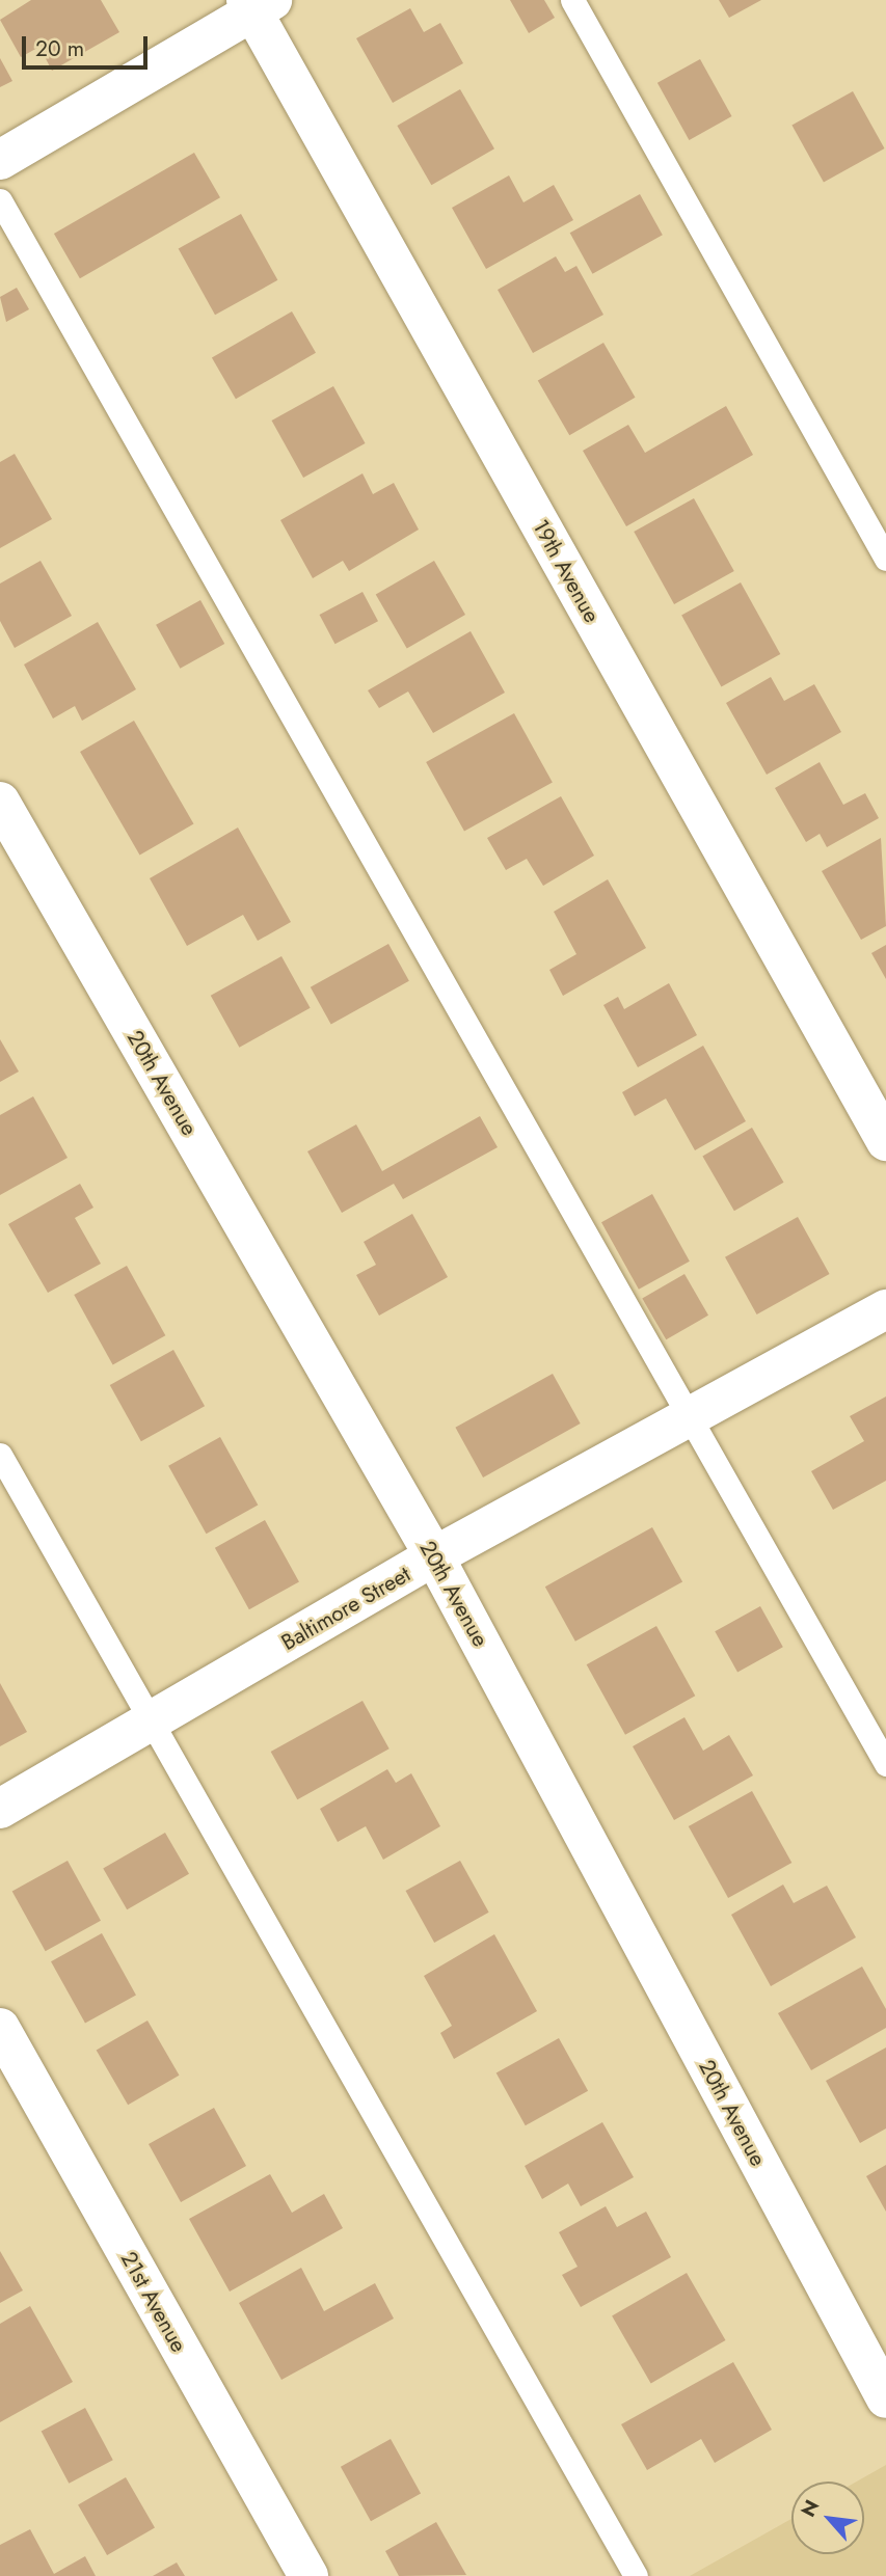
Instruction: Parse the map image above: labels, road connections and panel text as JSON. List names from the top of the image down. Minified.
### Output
{"streets":{"street":["19th Avenue","20th Avenue","Baltimore Street","21st Avenue"]},"crossings":[["20th Avenue","Baltimore Street"]],"scale_bar":"20 m","north":"top left"}
